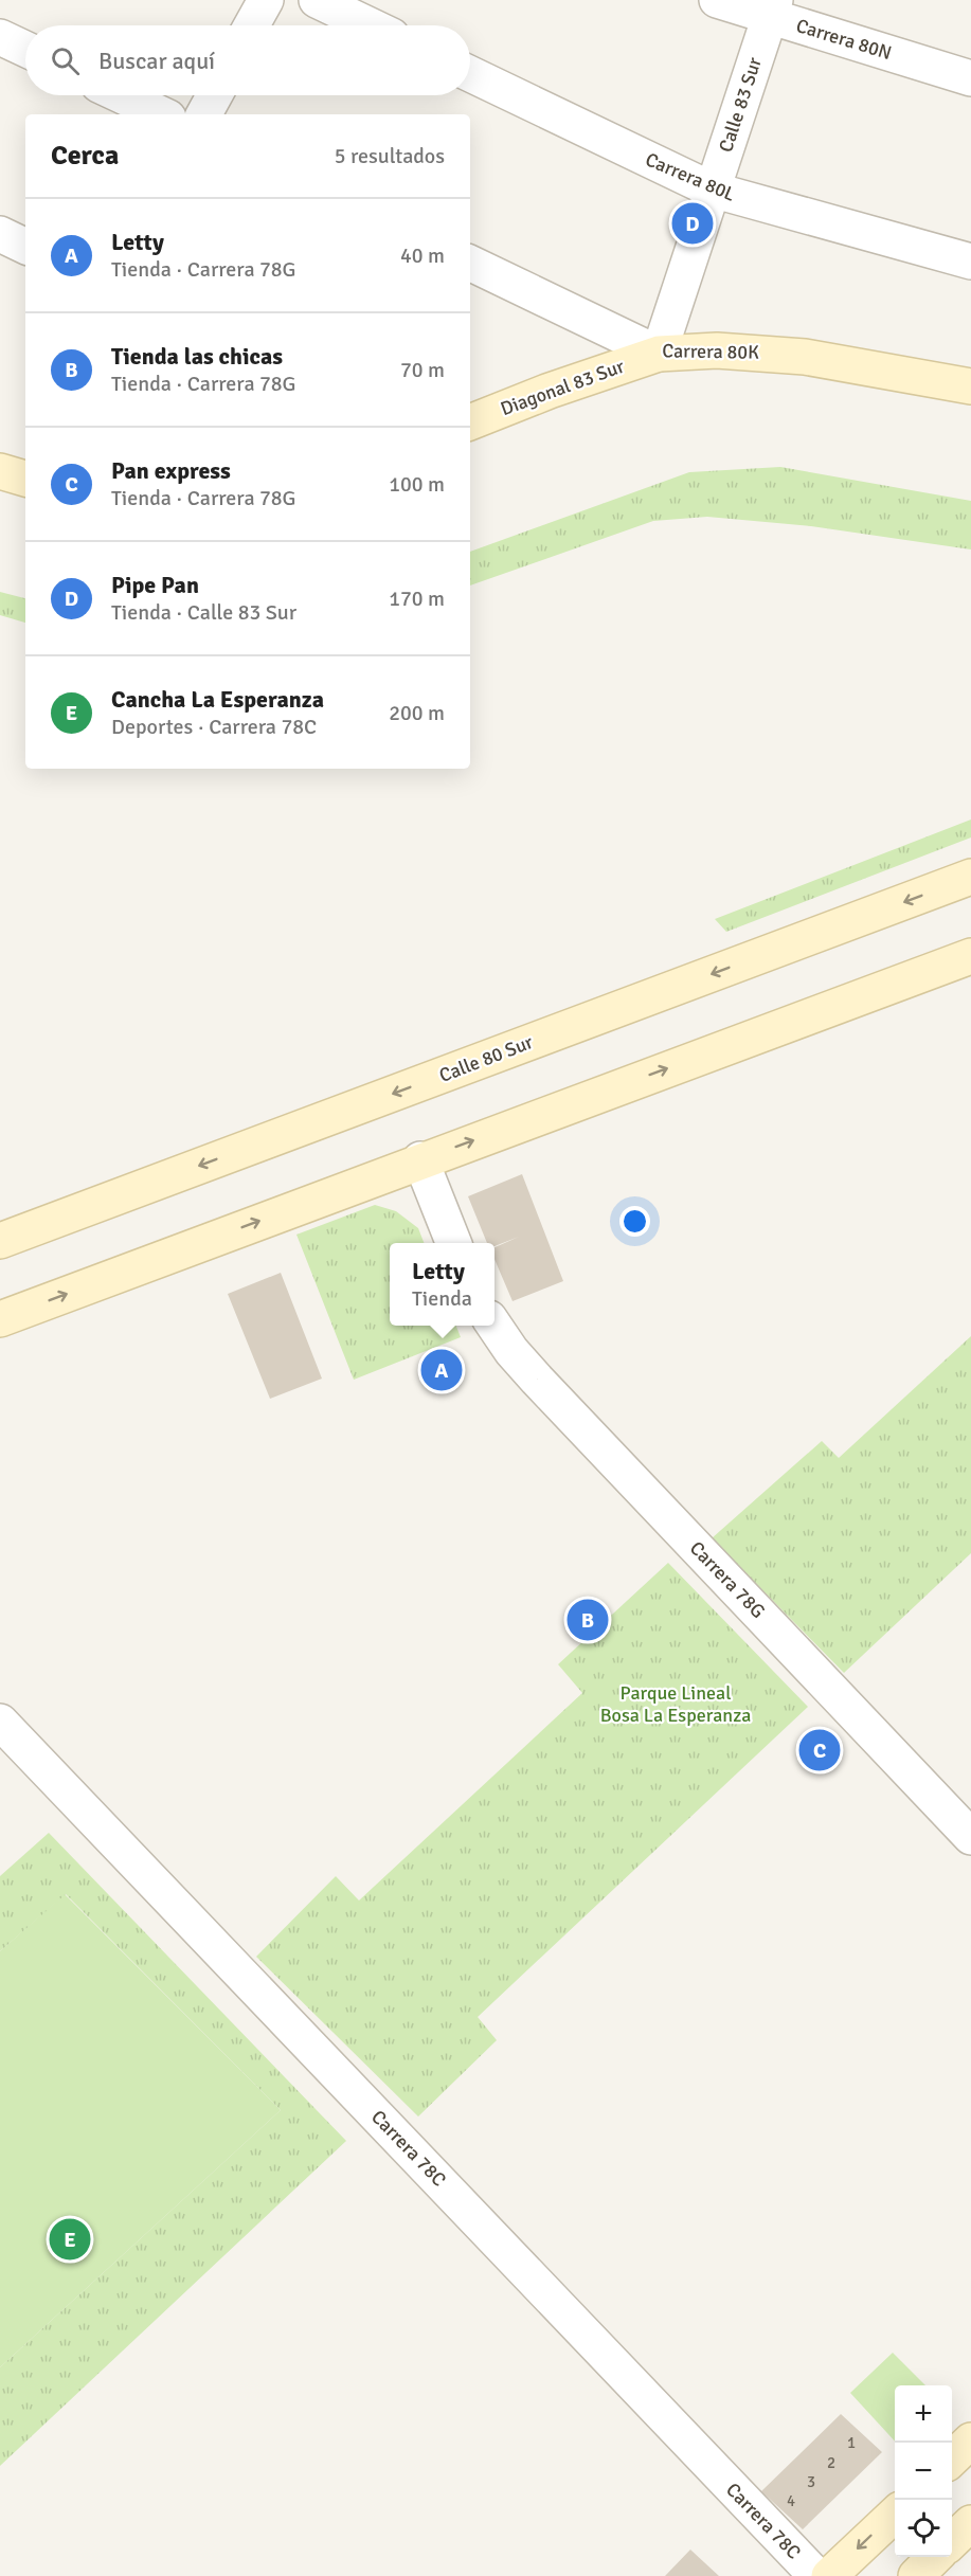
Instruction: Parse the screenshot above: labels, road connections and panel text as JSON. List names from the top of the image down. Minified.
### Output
{"streets":{"street":["Carrera 80N","Calle 83 Sur","Carrera 80L","Carrera 80K","Diagonal 83 Sur","Calle 80 Sur","Carrera 78G","Carrera 78C"]},"crossings":[["Carrera 80N","Calle 83 Sur"],["Calle 83 Sur","Carrera 80L"],["Calle 83 Sur","Carrera 80K"],["Calle 83 Sur","Diagonal 83 Sur"],["Carrera 80K","Diagonal 83 Sur"]],"parks":["Parque Lineal Bosa La Esperanza"],"house_numbers":["1","2","3","4"],"page":{"search":"Buscar aquí","heading":["Cerca","5 resultados"],"list":[{"mark":"A","name":"Letty","note":"Tienda · Carrera 78G","value":"40 m"},{"mark":"B","name":"Tienda las chicas","note":"Tienda · Carrera 78G","value":"70 m"},{"mark":"C","name":"Pan express","note":"Tienda · Carrera 78G","value":"100 m"},{"mark":"D","name":"Pipe Pan","note":"Tienda · Calle 83 Sur","value":"170 m"},{"mark":"E","name":"Cancha La Esperanza","note":"Deportes · Carrera 78C","value":"200 m"}],"pins":["D","A","B","C","E"],"popup":["Letty","Tienda"],"map_buttons":["+","−"]}}
